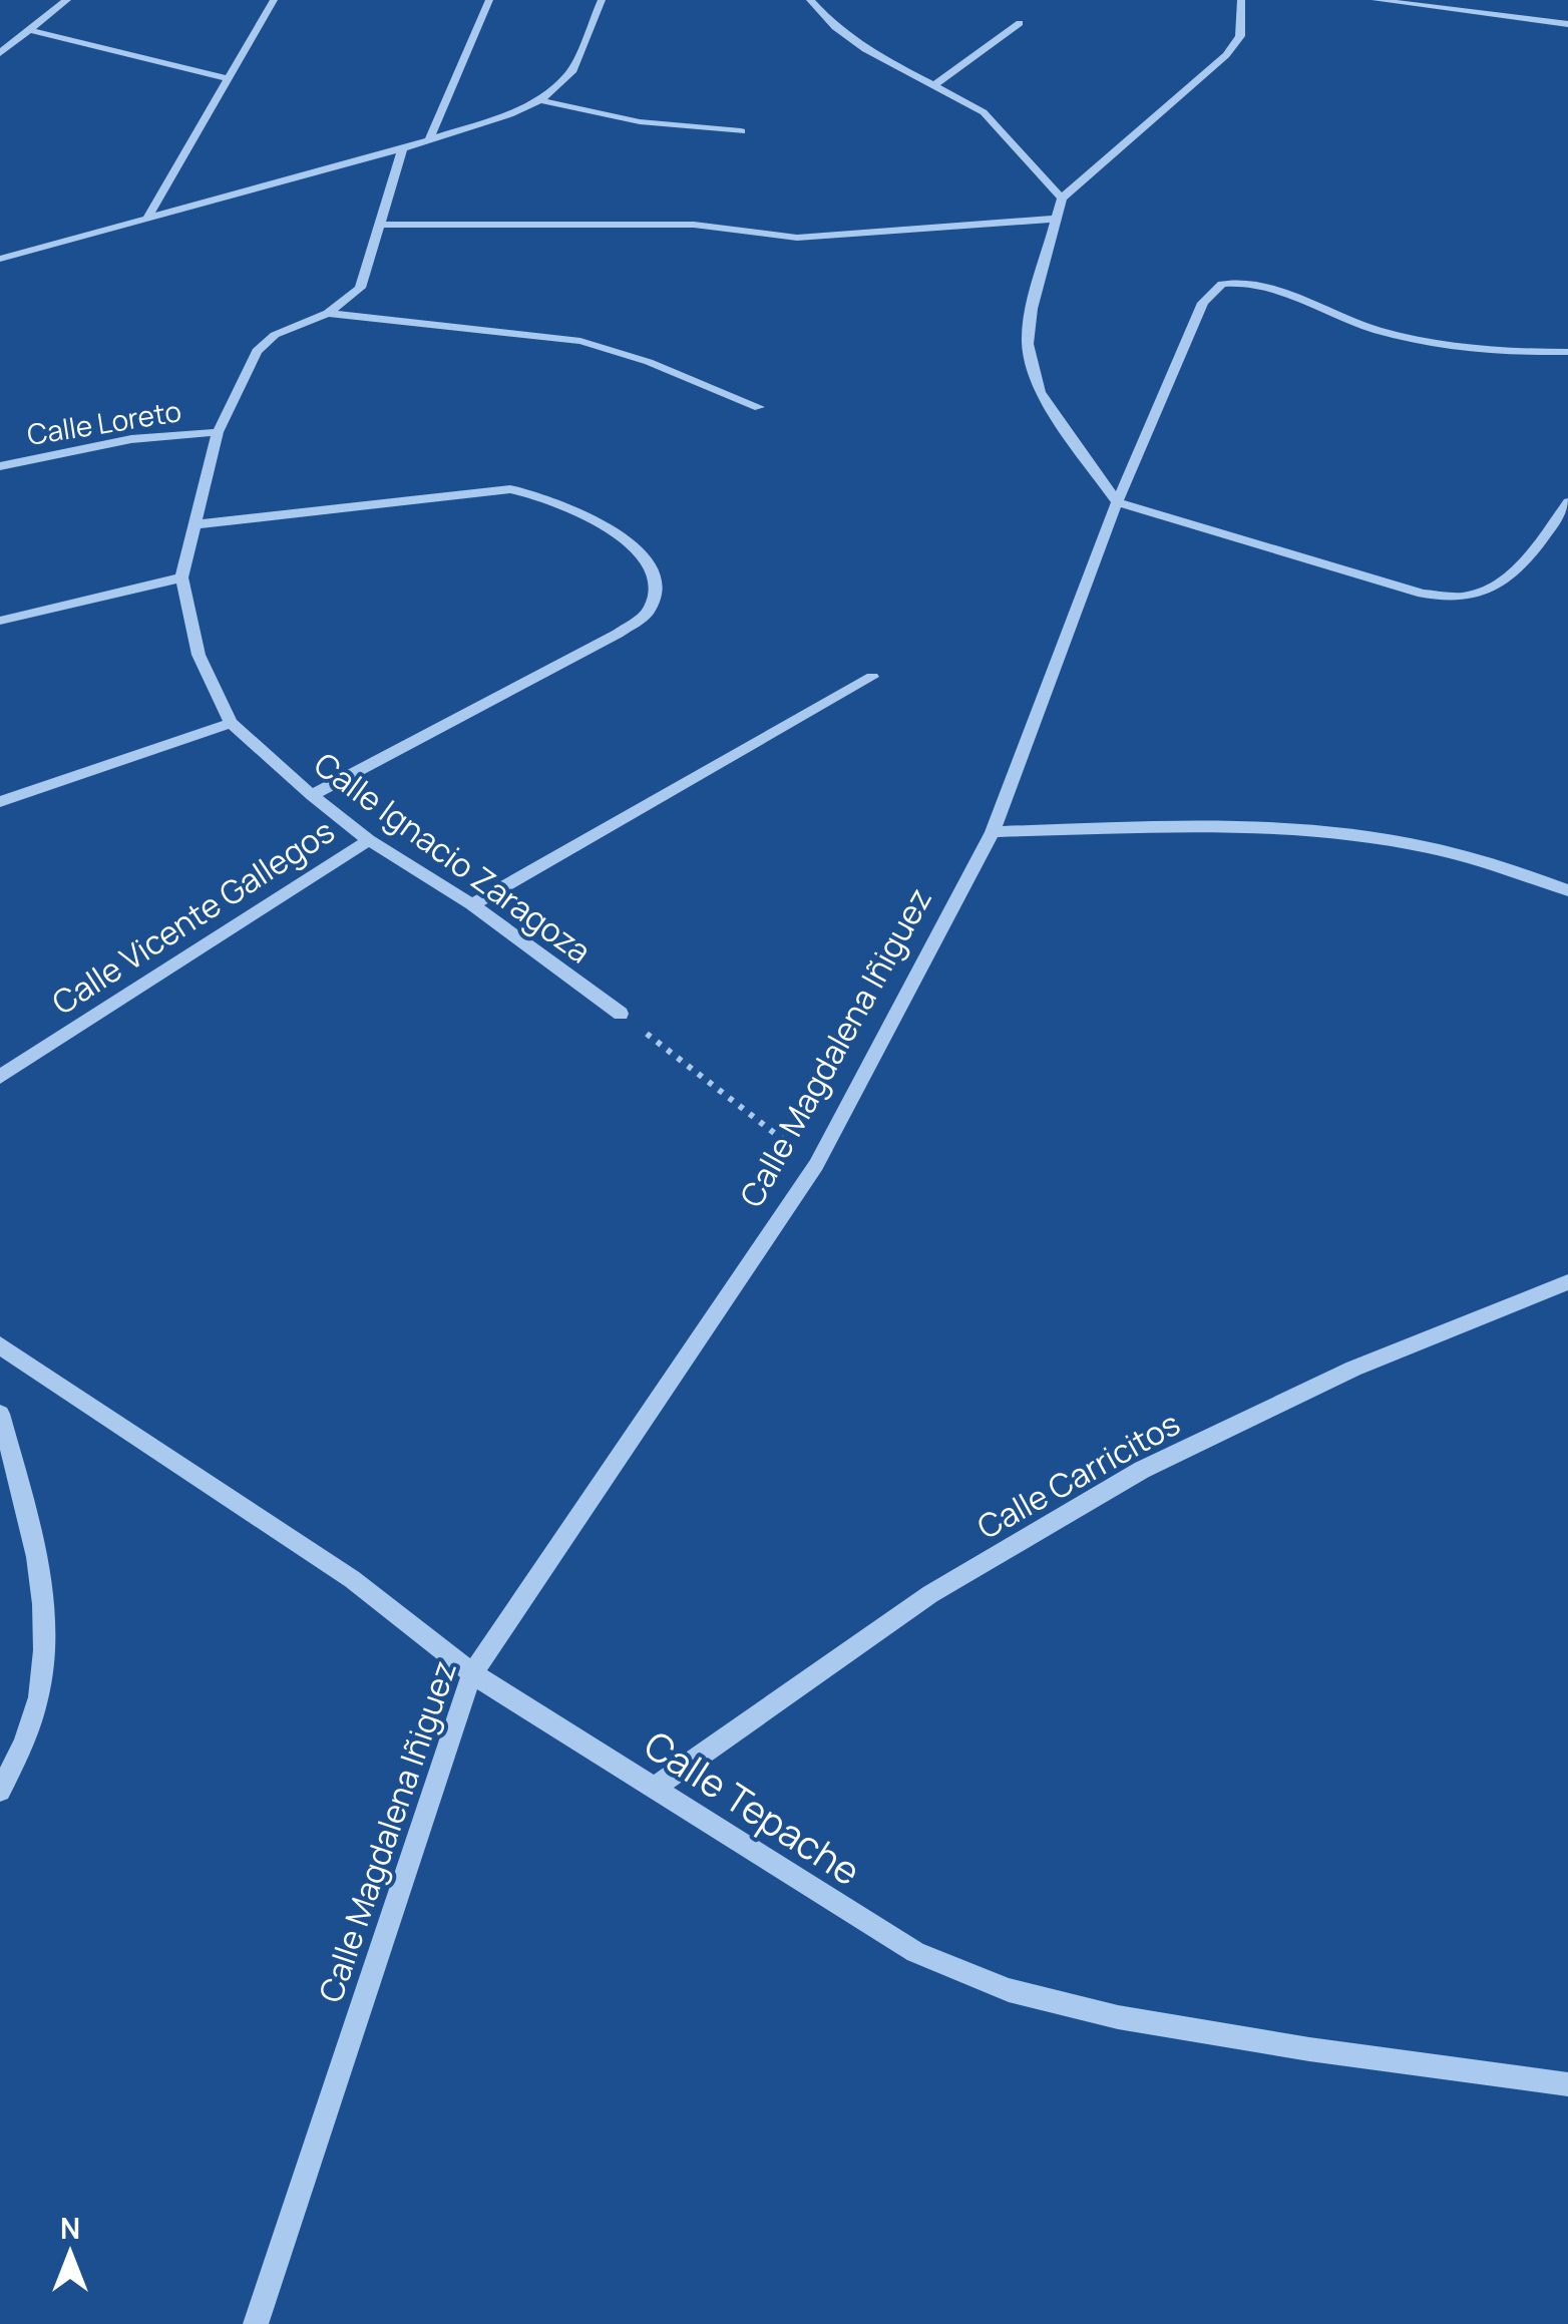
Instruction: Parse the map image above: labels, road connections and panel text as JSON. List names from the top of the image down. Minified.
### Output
{"streets":{"street":["Calle Loreto","Calle Ignacio Zaragoza","Calle Vicente Gallegos","Calle Magdalena Iñiguez","Calle Carricitos","Calle Tepache"]},"crossings":[["Calle Loreto","Calle Ignacio Zaragoza"],["Calle Ignacio Zaragoza","Calle Vicente Gallegos"],["Calle Magdalena Iñiguez","Calle Tepache"],["Calle Carricitos","Calle Tepache"]],"north":"top"}
